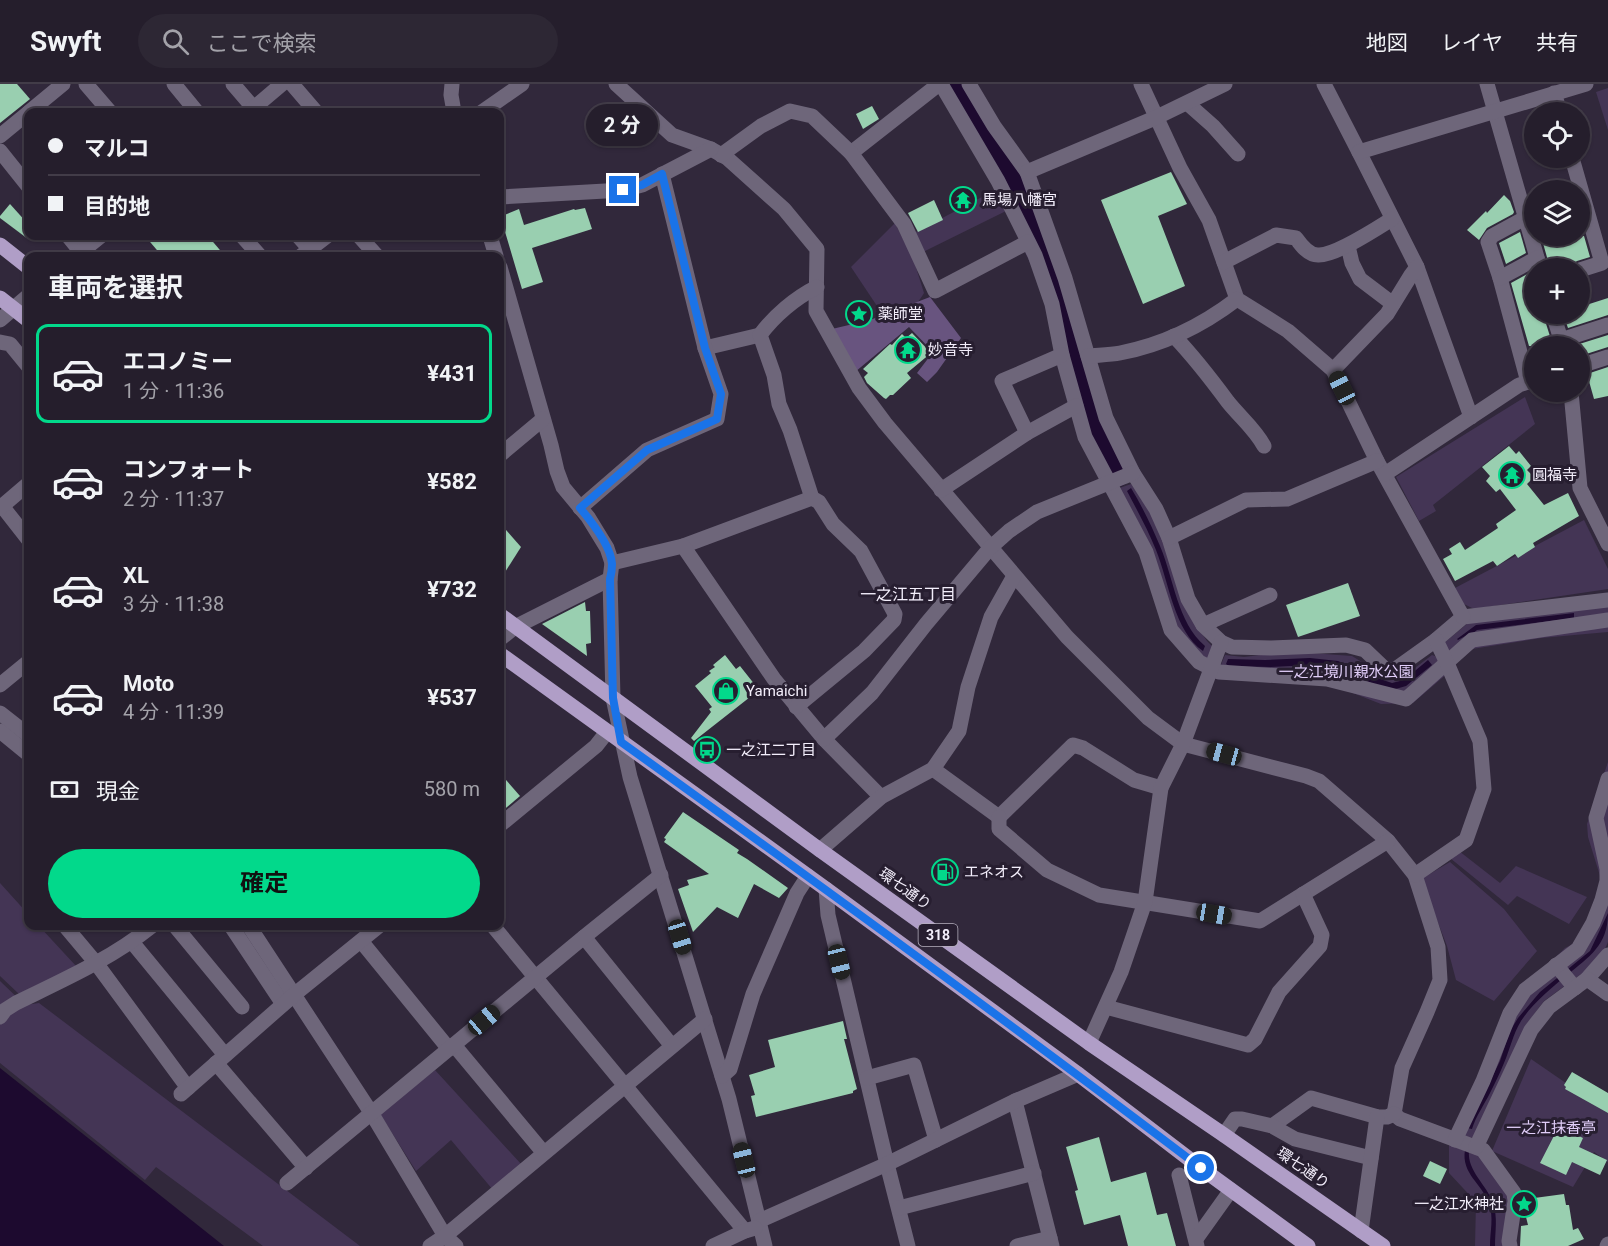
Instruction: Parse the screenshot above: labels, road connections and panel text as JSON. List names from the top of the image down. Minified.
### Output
{"streets":{"main road":["環七通り","318"]},"districts":["一之江五丁目"],"parks":["一之江境川親水公園","一之江抹香亭"],"places":{"temple":["馬場八幡宮","妙音寺","圓福寺"],"place":["薬師堂","一之江水神社"],"shop":["Yamaichi"],"bus stop":["一之江二丁目"],"fuel station":["エネオス"]},"page":{"header":"Swyft","search":"ここで検索","nav":["地図","レイヤ","共有"],"map_buttons":["+","−"],"bubble":"2 分","banner":["マルコ","目的地"],"heading":"車両を選択","list":[{"name":"エコノミー","note":"1 分 · 11:36","value":"¥431"},{"name":"コンフォート","note":"2 分 · 11:37","value":"¥582"},{"name":"XL","note":"3 分 · 11:38","value":"¥732"},{"name":"Moto","note":"4 分 · 11:39","value":"¥537"}],"pay":["現金","580 m"],"buttons":"確定"}}
